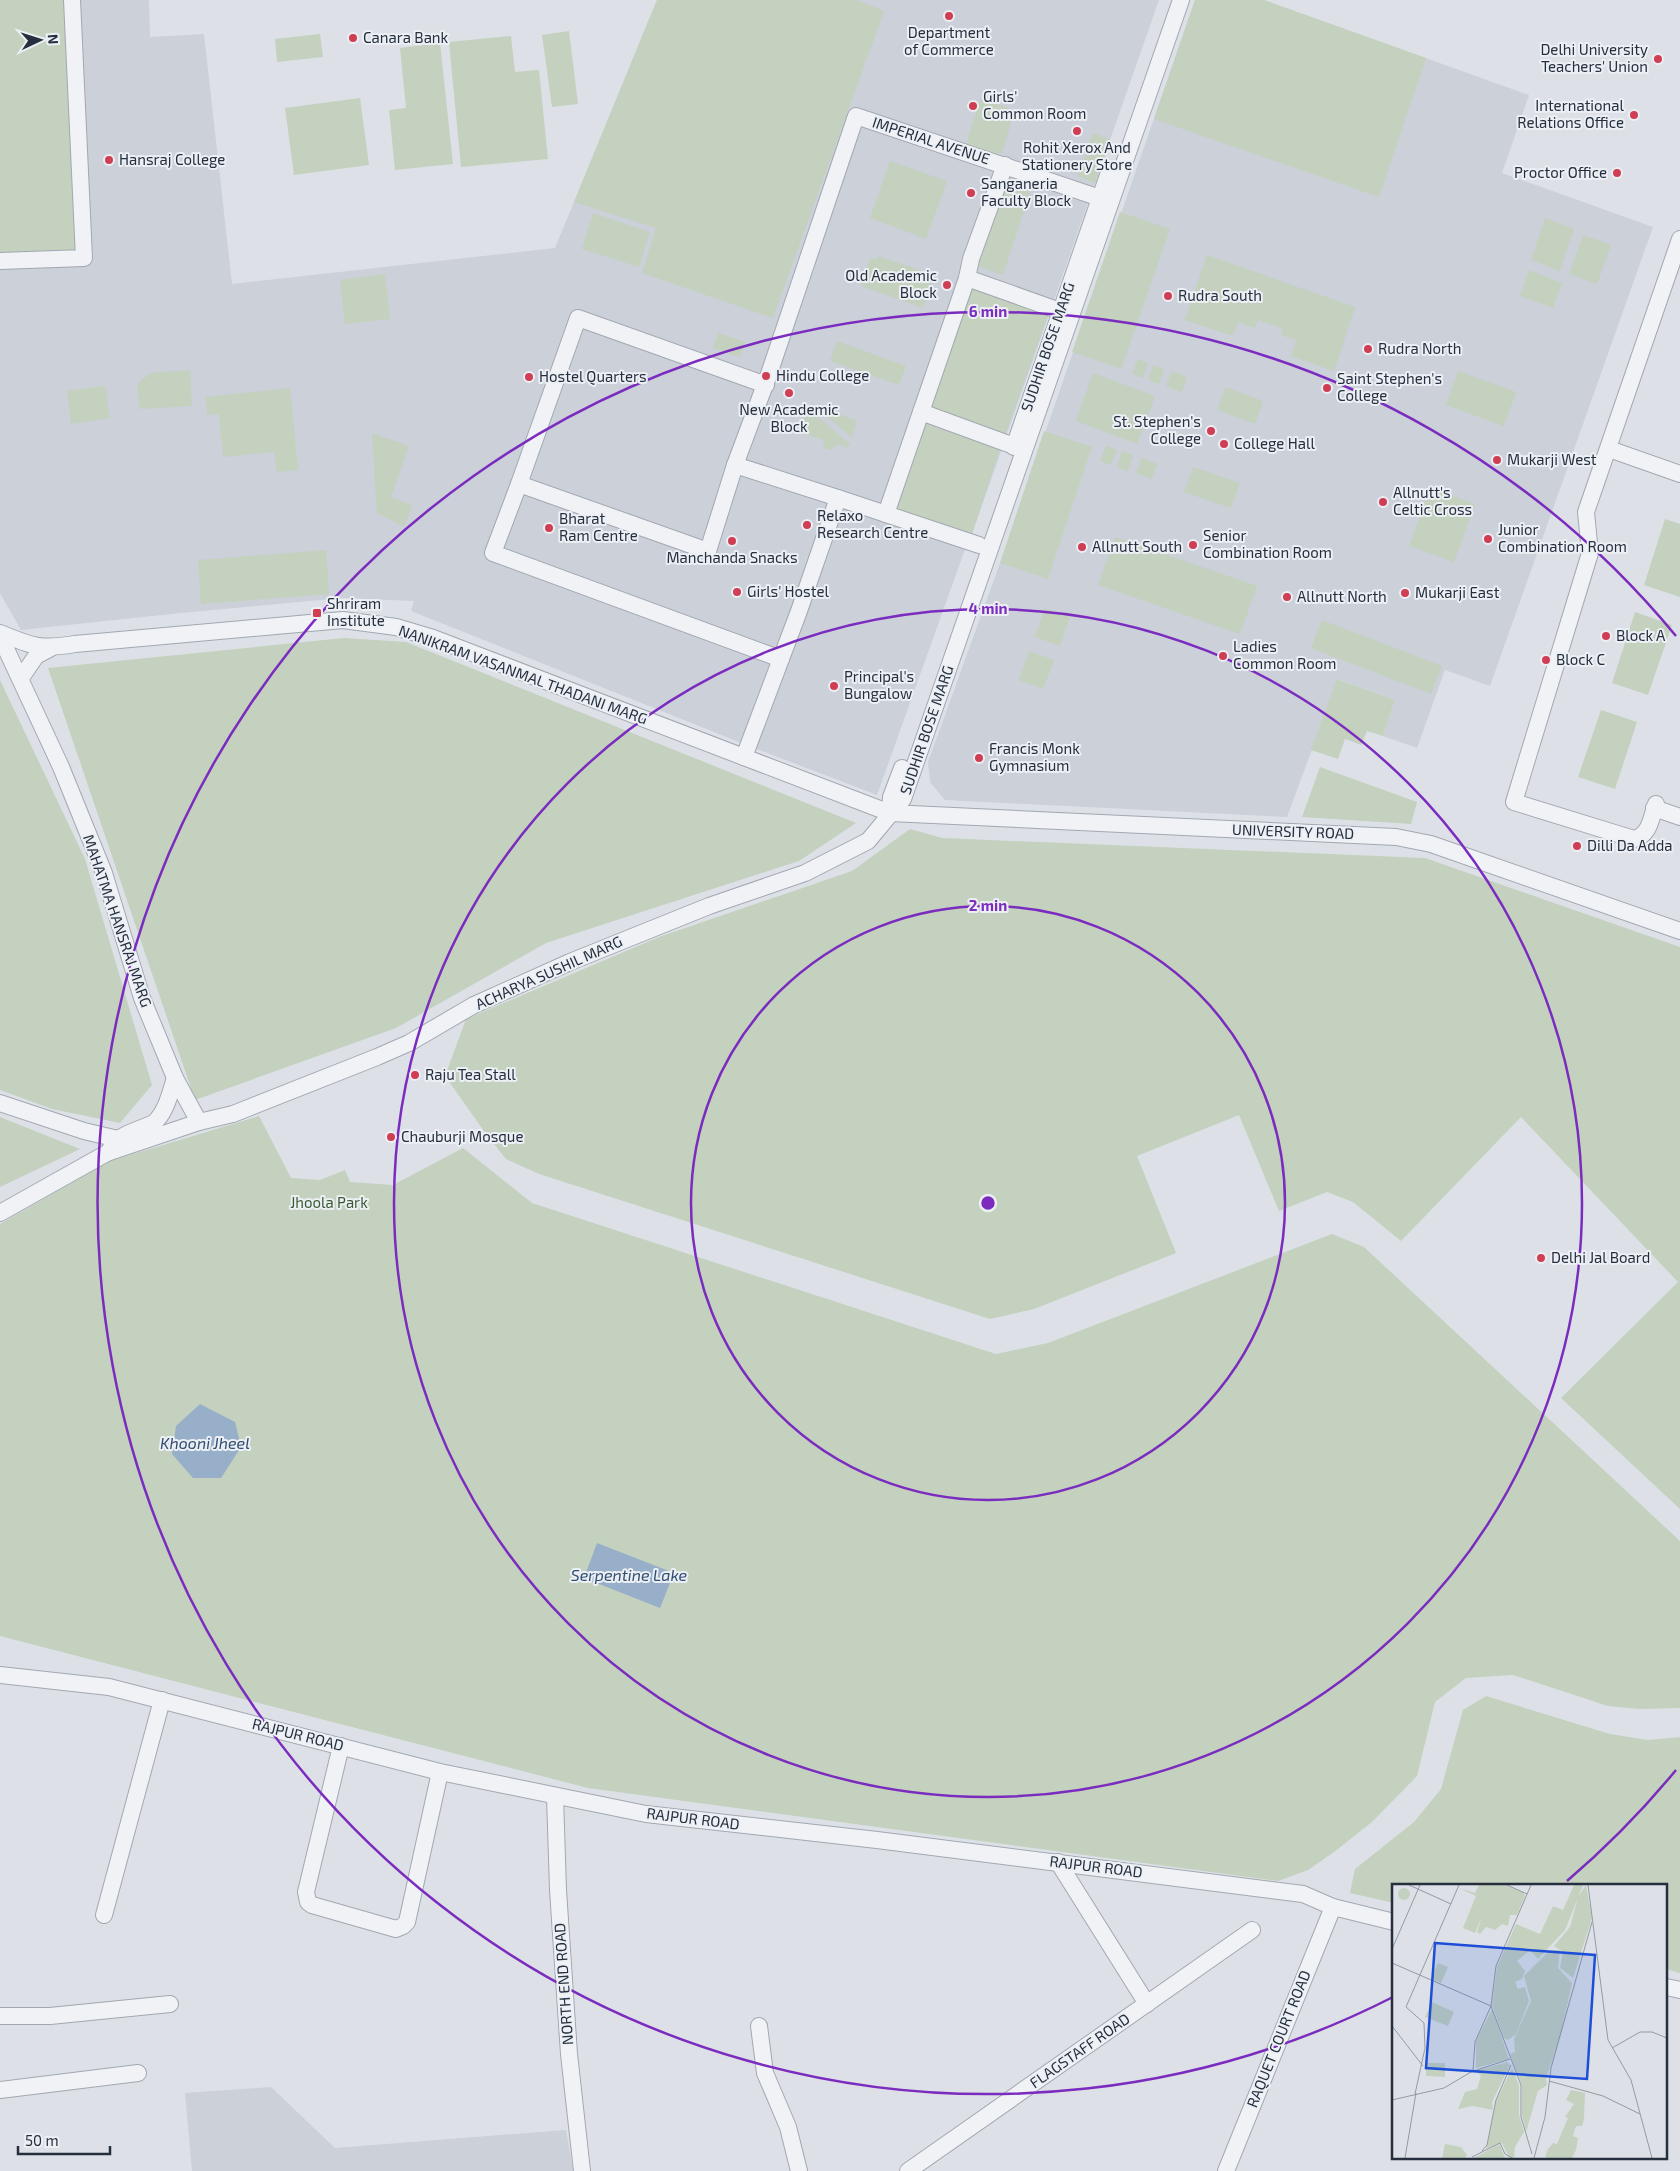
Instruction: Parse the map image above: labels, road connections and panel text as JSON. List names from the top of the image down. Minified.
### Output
{"streets":{"street":["IMPERIAL AVENUE","SUDHIR BOSE MARG","NANIKRAM VASANMAL THADANI MARG","UNIVERSITY ROAD","MAHATMA HANSRAJ MARG","ACHARYA SUSHIL MARG","RAJPUR ROAD","NORTH END ROAD","RAQUET COURT ROAD","FLAGSTAFF ROAD"]},"crossings":[["IMPERIAL AVENUE","SUDHIR BOSE MARG"],["SUDHIR BOSE MARG","NANIKRAM VASANMAL THADANI MARG"],["SUDHIR BOSE MARG","UNIVERSITY ROAD"],["SUDHIR BOSE MARG","ACHARYA SUSHIL MARG"],["NANIKRAM VASANMAL THADANI MARG","UNIVERSITY ROAD"],["NANIKRAM VASANMAL THADANI MARG","ACHARYA SUSHIL MARG"],["UNIVERSITY ROAD","ACHARYA SUSHIL MARG"],["MAHATMA HANSRAJ MARG","ACHARYA SUSHIL MARG"],["RAJPUR ROAD","NORTH END ROAD"],["RAJPUR ROAD","RAQUET COURT ROAD"]],"water":["Khooni Jheel","Serpentine Lake"],"parks":["Jhoola Park"],"places":{"other":["Department of Commerce","Canara Bank","Delhi University Teachers' Union","Girls' Common Room","International Relations Office","Rohit Xerox And Stationery Store","Hansraj College","Proctor Office","Sanganeria Faculty Block","Old Academic Block","Rudra South","Rudra North","Hindu College","Hostel Quarters","Saint Stephen's College","New Academic Block","St. Stephen's College","College Hall","Mukarji West","Allnutt's Celtic Cross","Relaxo Research Centre","Bharat Ram Centre","Junior Combination Room","Manchanda Snacks","Senior Combination Room","Allnutt South","Girls' Hostel","Mukarji East","Allnutt North","Block A","Ladies Common Room","Block C","Principal's Bungalow","Francis Monk Gymnasium","Dilli Da Adda","Raju Tea Stall","Chauburji Mosque","Delhi Jal Board"],"transit":["Shriram Institute"]},"scale_bar":"50 m","north":"right","rings":["6 min","4 min","2 min"]}
